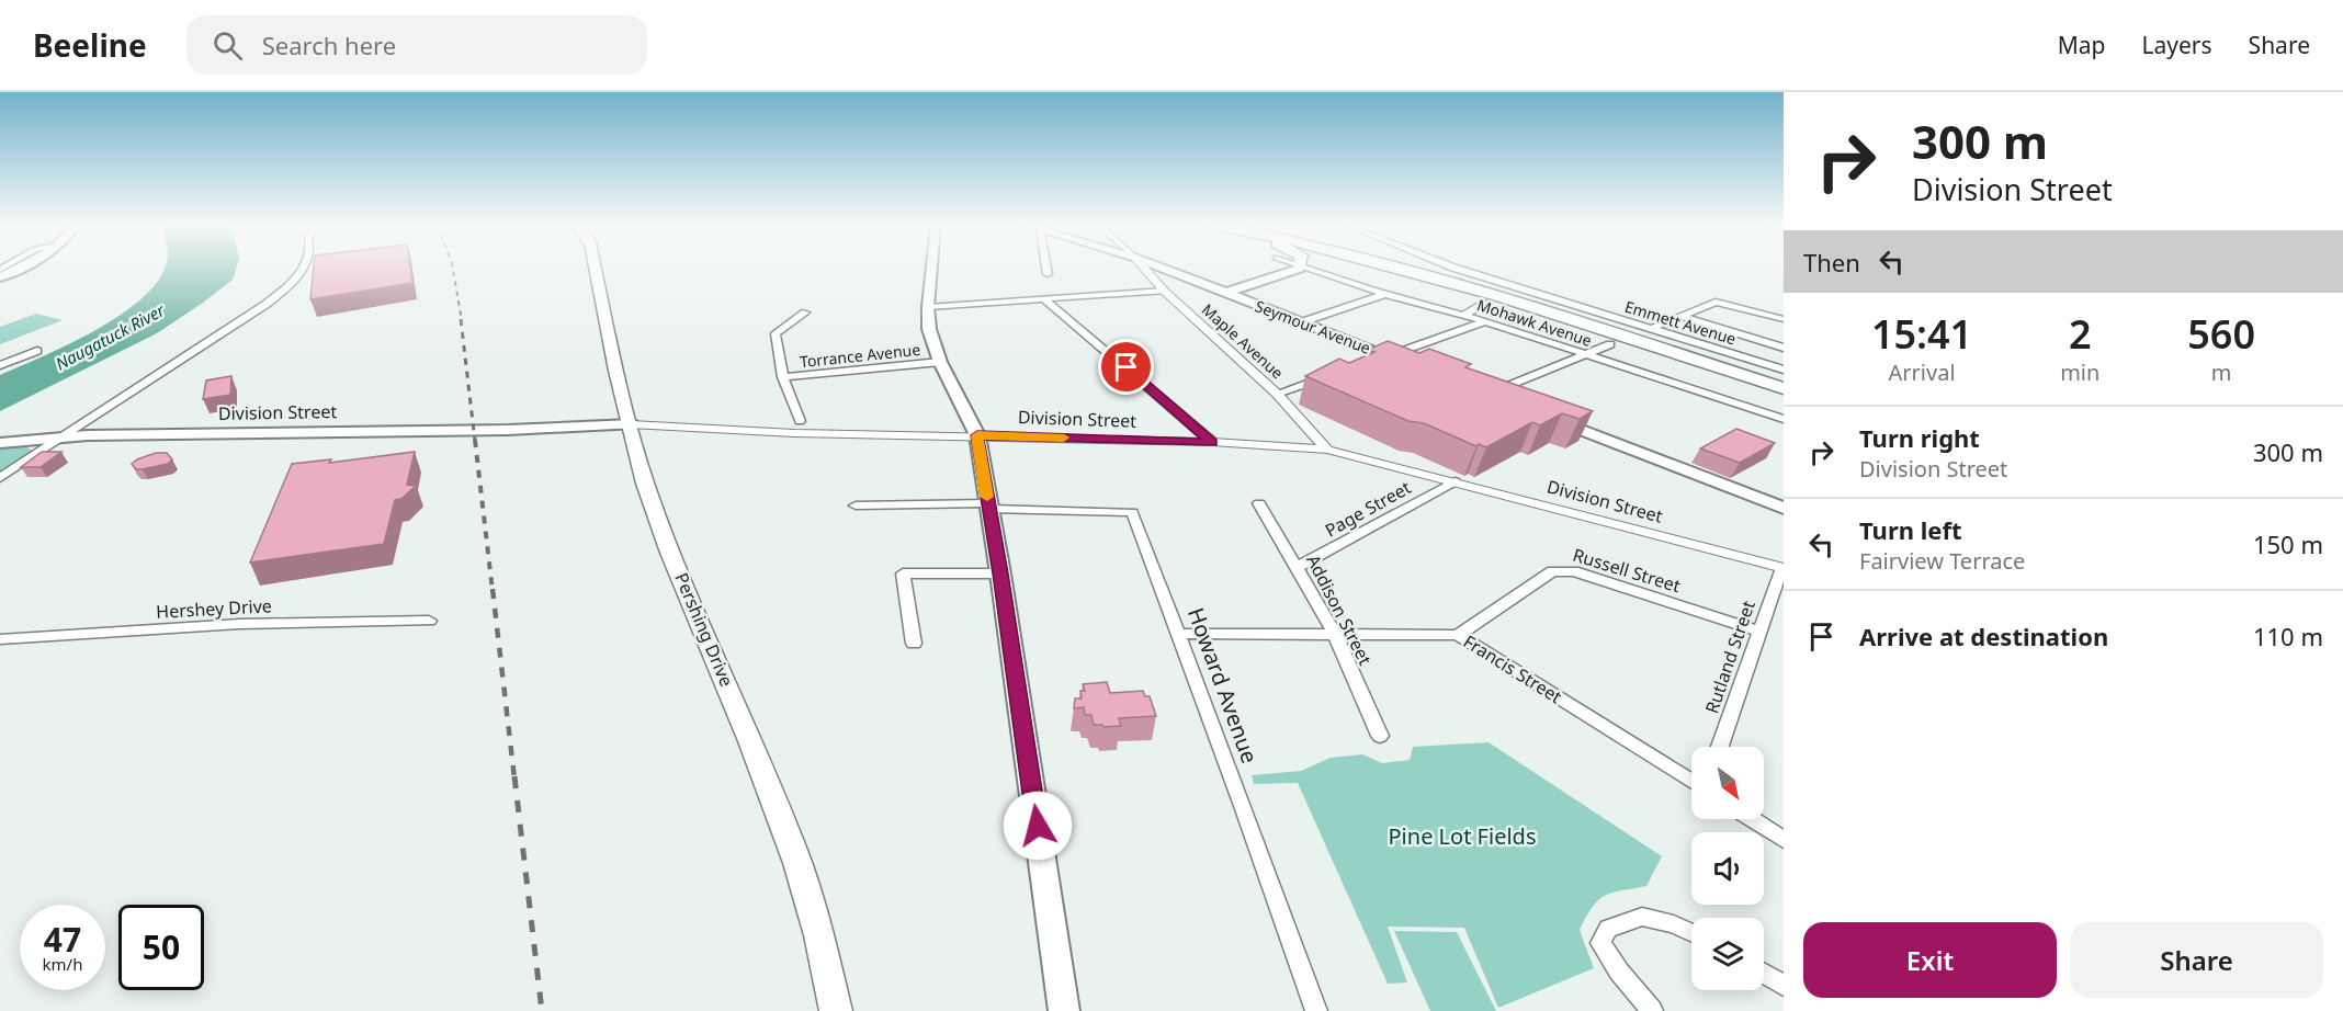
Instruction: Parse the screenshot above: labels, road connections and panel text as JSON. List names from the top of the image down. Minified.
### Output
{"streets":{"main road":["Seymour Avenue","Division Street","Pershing Drive"],"street":["Mohawk Avenue","Emmett Avenue","Maple Avenue","Torrance Avenue","Page Street","Russell Street","Hershey Drive","Addison Street","Rutland Street","Francis Street","Howard Avenue"]},"crossings":[["Maple Avenue","Division Street"],["Division Street","Page Street"],["Division Street","Pershing Drive"],["Division Street","Rutland Street"],["Page Street","Addison Street"],["Russell Street","Rutland Street"],["Russell Street","Francis Street"],["Addison Street","Francis Street"],["Francis Street","Howard Avenue"]],"water":["Naugatuck River"],"parks":["Pine Lot Fields"],"north":"bottom right","page":{"header":"Beeline","search":"Search here","nav":["Map","Layers","Share"],"turn":["300 m","Division Street"],"then":"Then","eta":["15:41","Arrival","2","min","560","m"],"list":[{"name":"Turn right","note":"Division Street","value":"300 m"},{"name":"Turn left","note":"Fairview Terrace","value":"150 m"},{"name":"Arrive at destination","value":"110 m"}],"speed":"47 km/h","limit":"50","buttons":["Exit","Share"]}}
